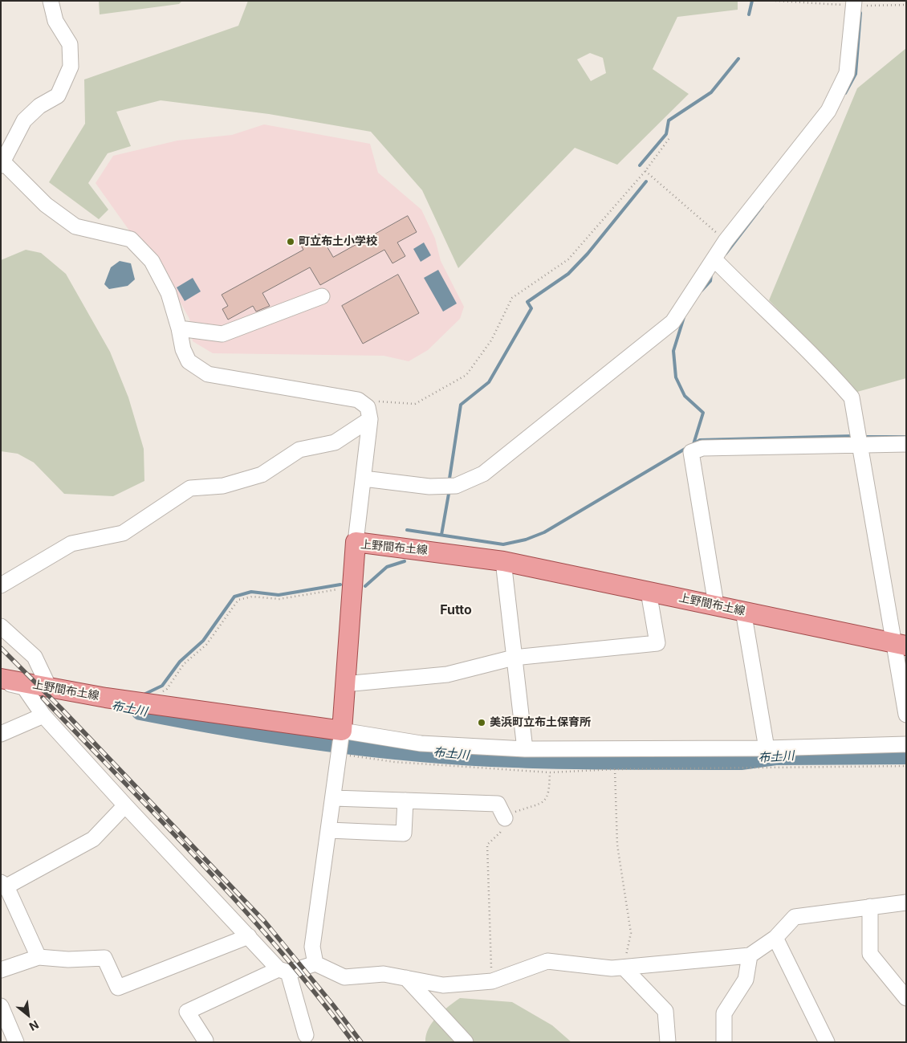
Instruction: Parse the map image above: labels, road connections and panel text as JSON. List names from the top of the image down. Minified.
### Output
{"streets":{"main road":["上野間布土線"]},"districts":["Futto"],"water":["布土川"],"places":["町立布土小学校","美浜町立布土保育所"],"north":"bottom right"}
